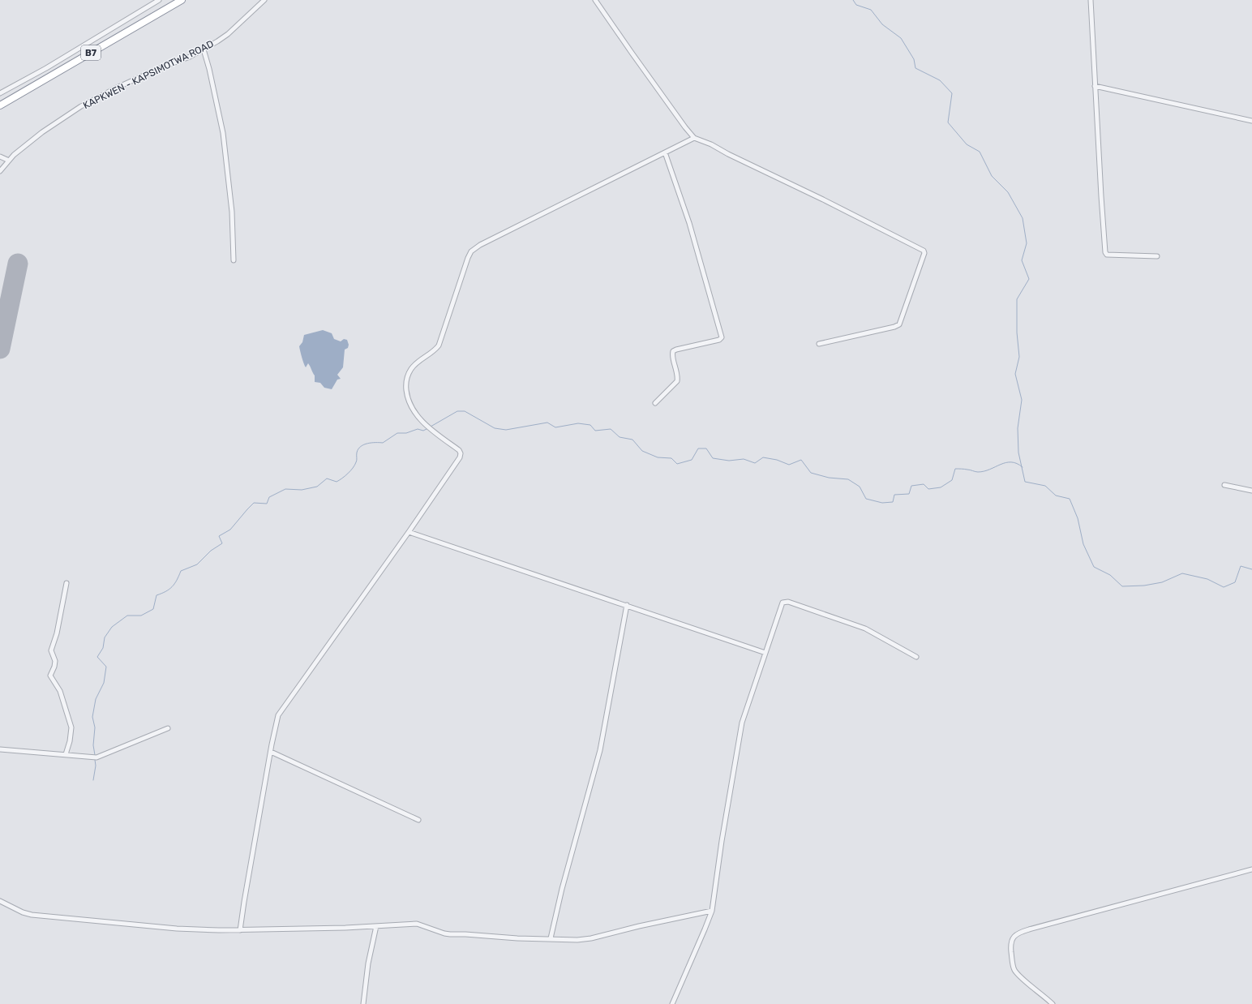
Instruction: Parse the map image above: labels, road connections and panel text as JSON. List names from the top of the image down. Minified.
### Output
{"streets":{"highway":["B7"],"street":["KAPKWEN - KAPSIMOTWA ROAD"]}}
